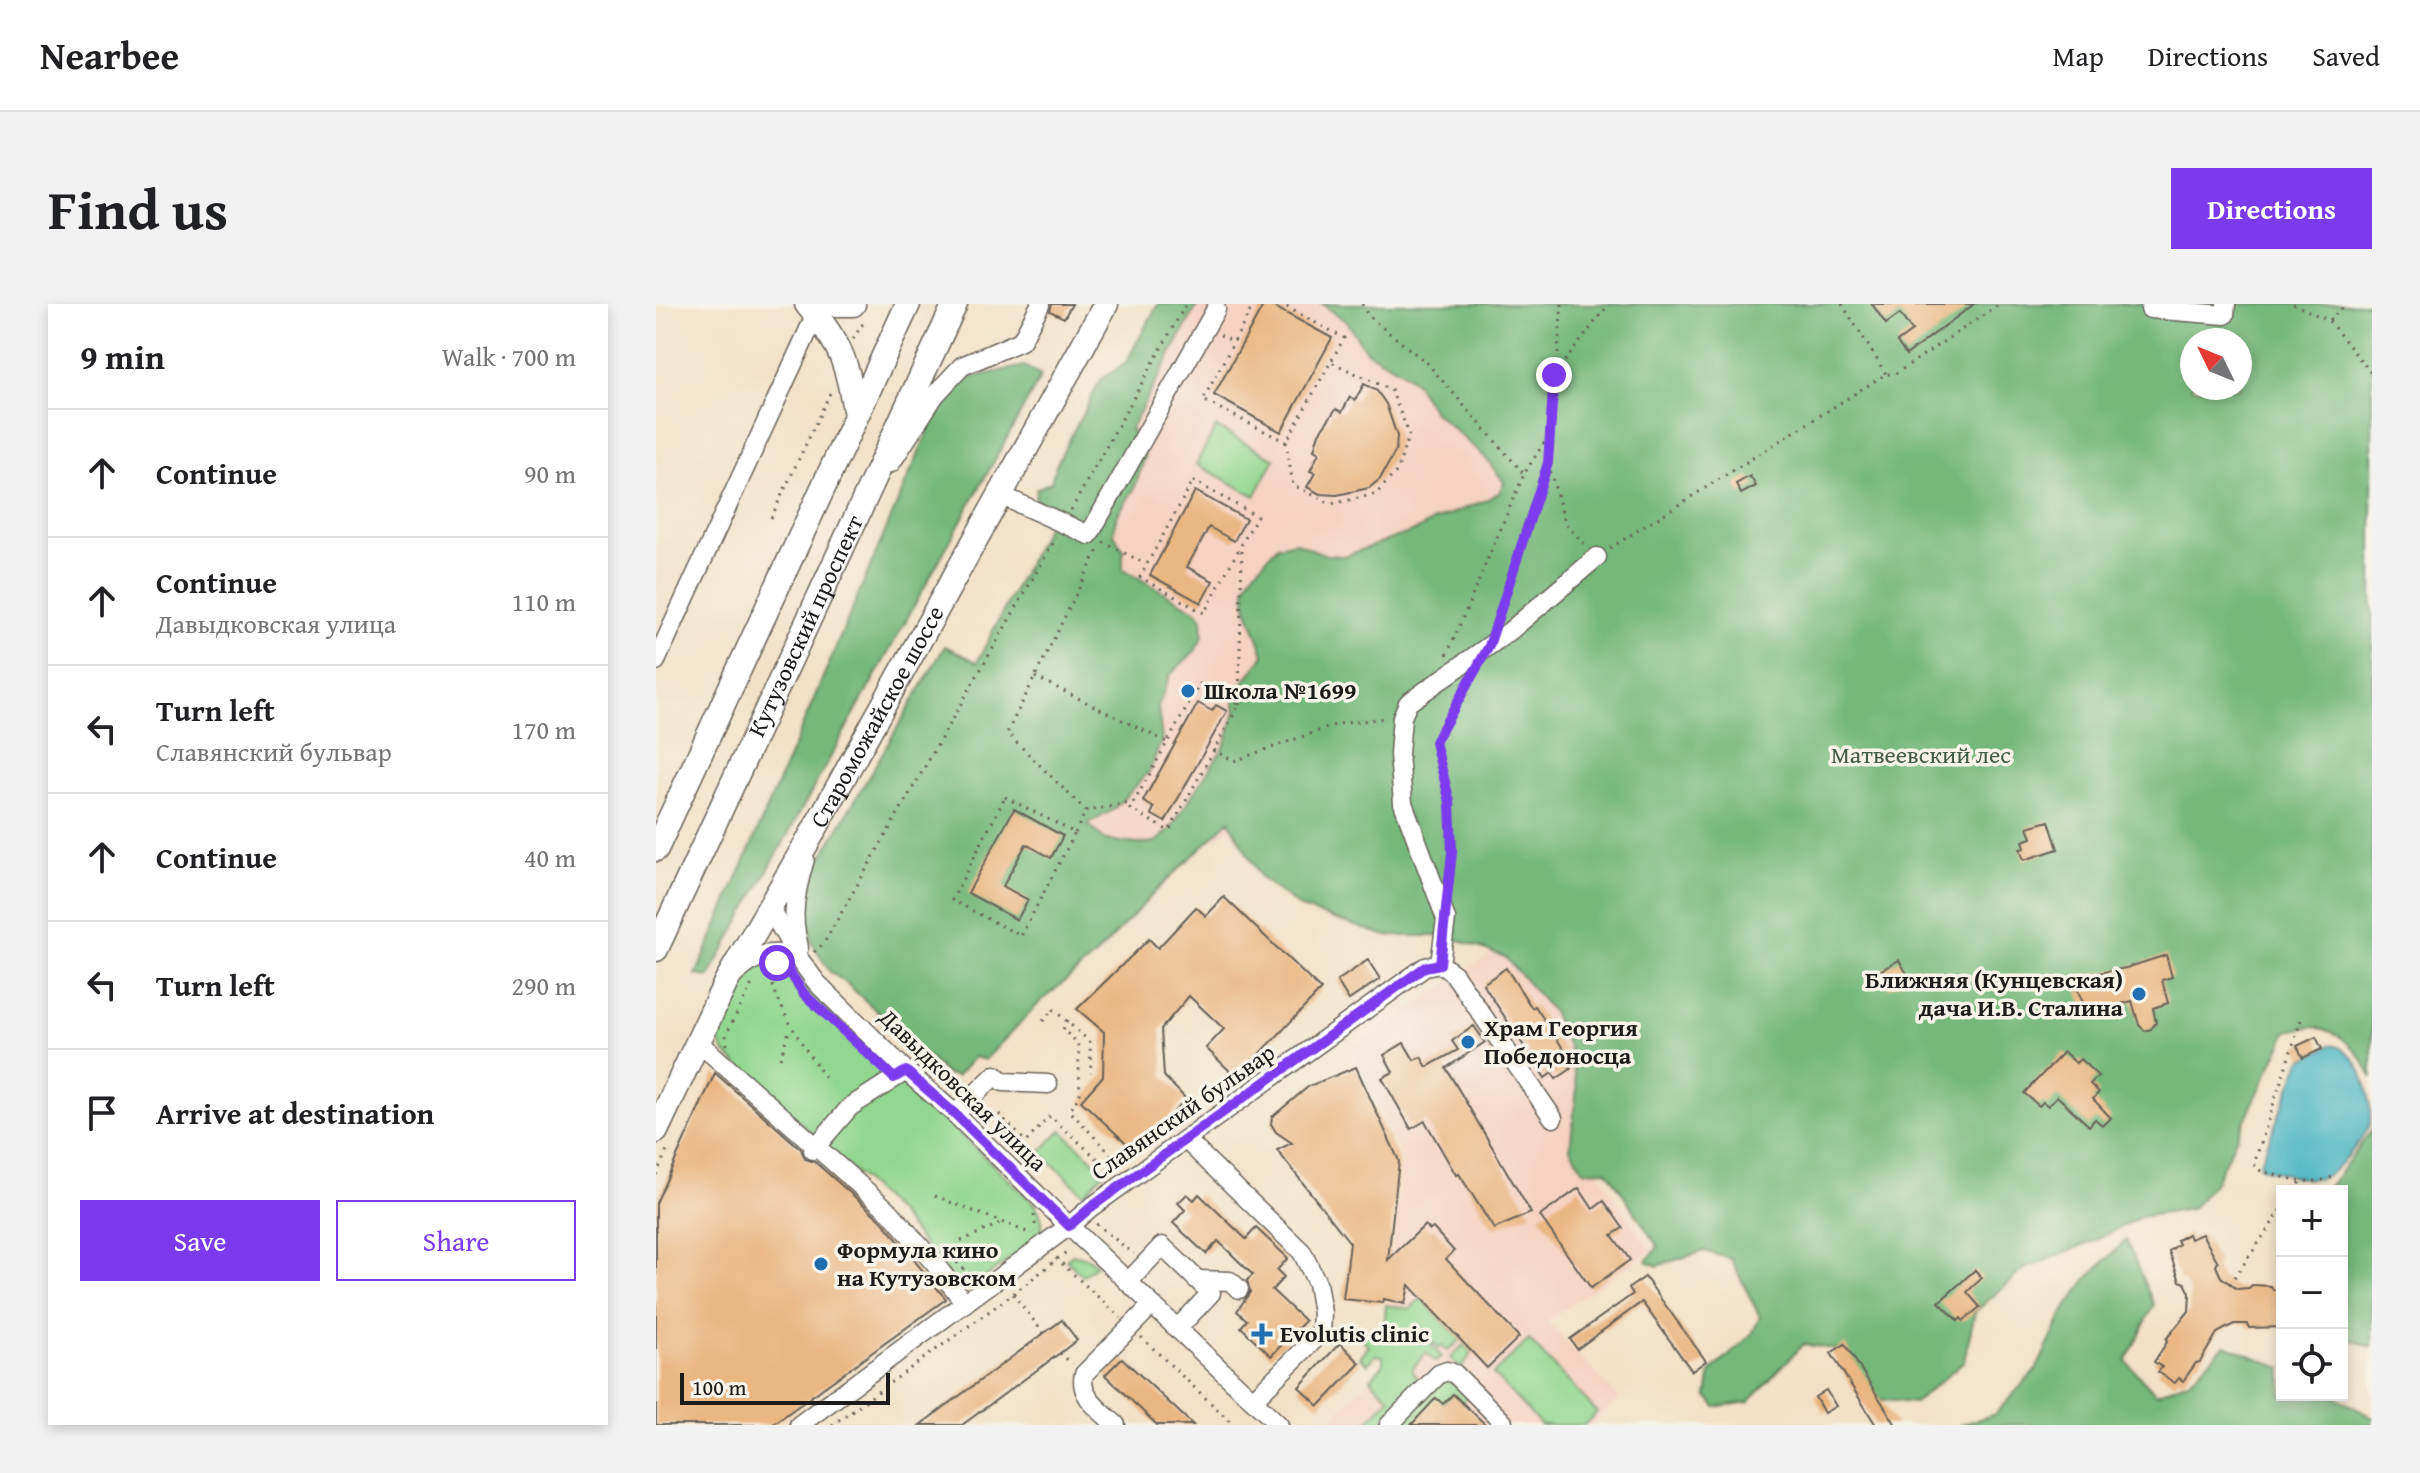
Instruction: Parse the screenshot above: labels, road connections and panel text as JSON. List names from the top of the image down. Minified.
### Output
{"streets":{"main road":["Кутузовский проспект","Староможайское шоссе"],"street":["Давыдковская улица","Славянский бульвар"]},"crossings":[["Староможайское шоссе","Давыдковская улица"],["Давыдковская улица","Славянский бульвар"]],"parks":["Матвеевский лес"],"places":{"other":["Школа №1699","Ближняя (Кунцевская) дача И.В. Сталина","Храм Георгия Победоносца","Формула кино на Кутузовском"],"health":["Evolutis clinic"]},"scale_bar":"100 m","north":"top left","page":{"header":"Nearbee","nav":["Map","Directions","Saved"],"title":"Find us","buttons":["Directions",["Save","Share"]],"heading":["9 min","Walk · 700 m"],"list":[["Continue","90 m"],["Continue","Давыдковская улица","110 m"],["Turn left","Славянский бульвар","170 m"],["Continue","40 m"],["Turn left","290 m"],"Arrive at destination"],"map_buttons":["+","−"],"scale":"100 m"}}
